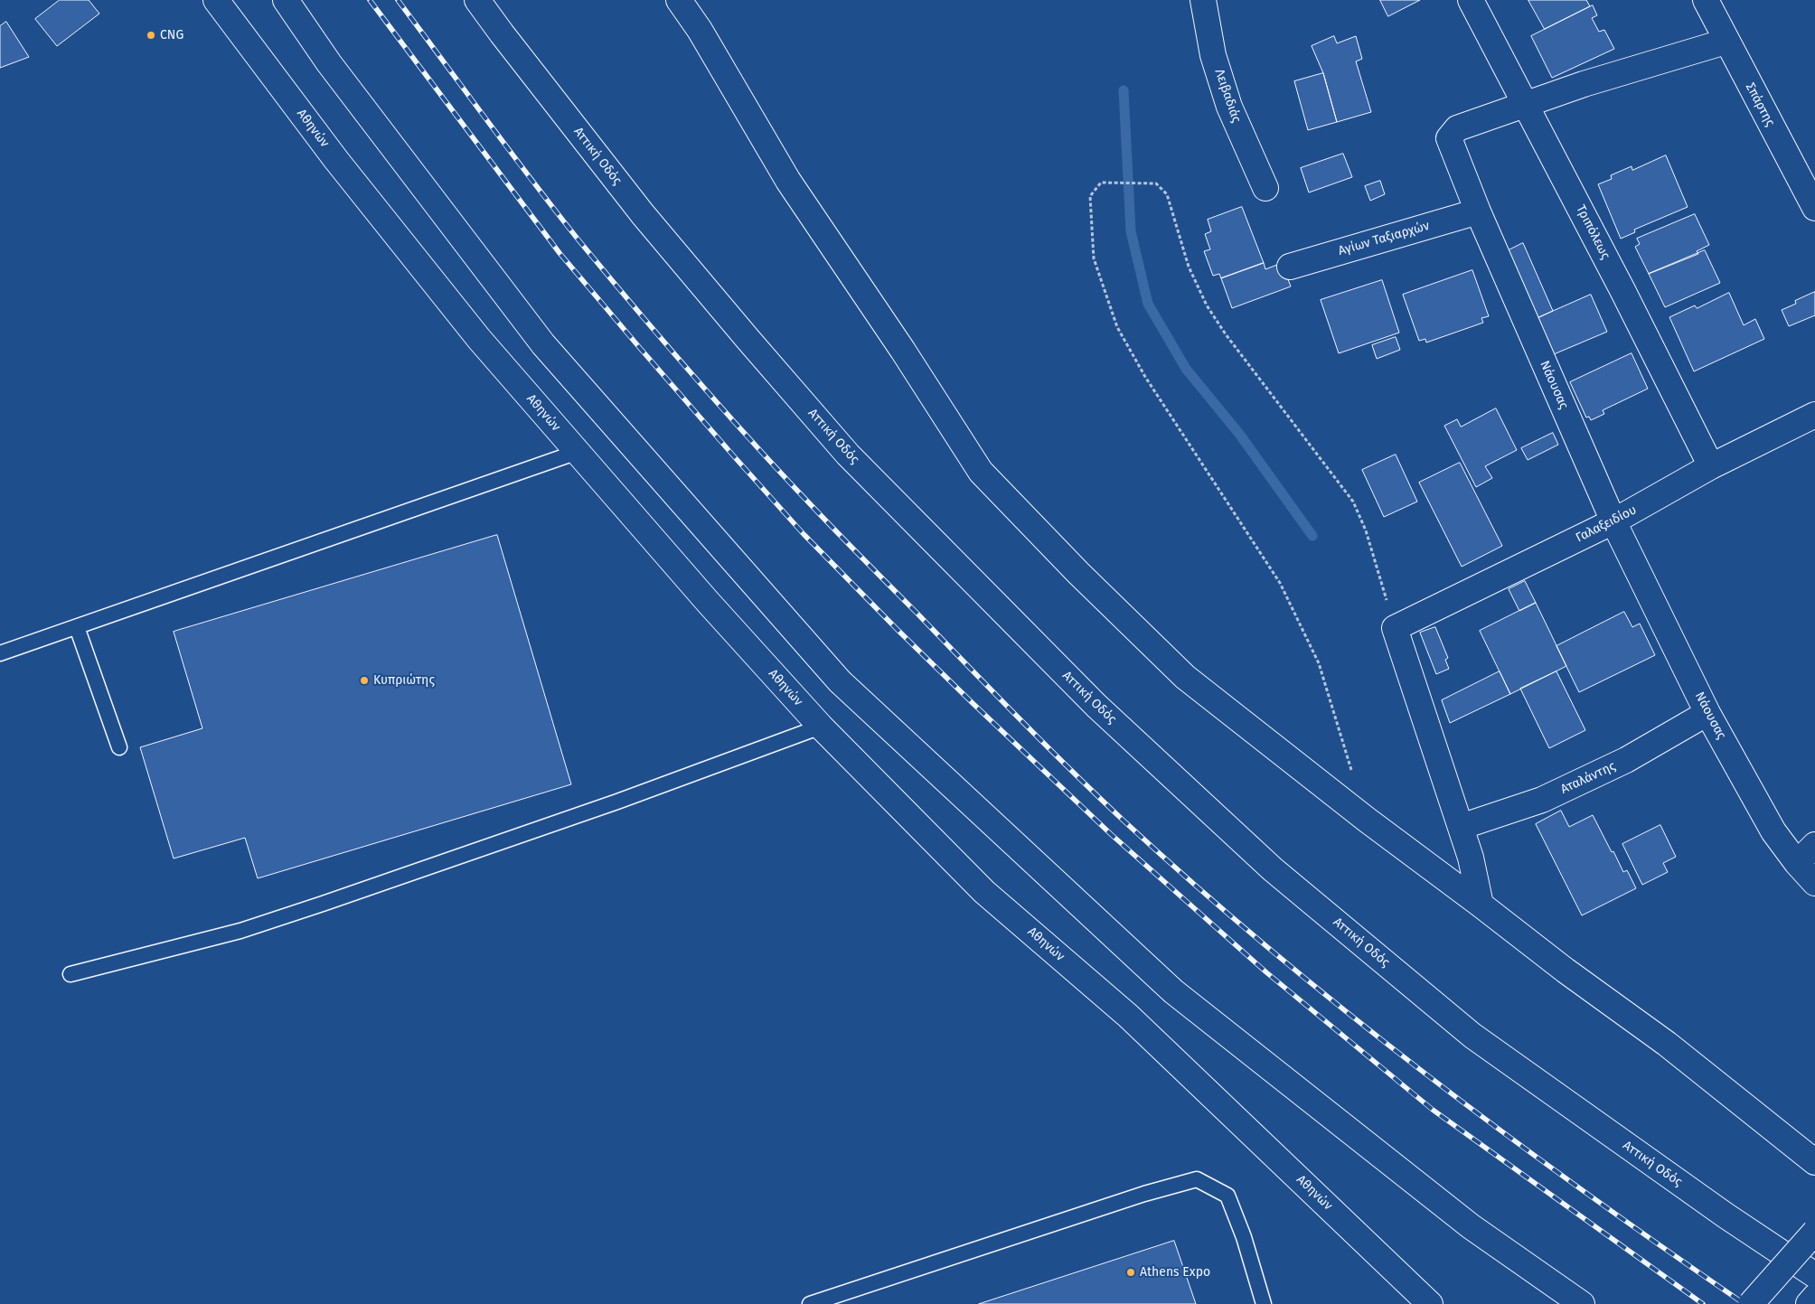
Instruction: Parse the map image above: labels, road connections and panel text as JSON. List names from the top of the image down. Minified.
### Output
{"streets":{"main road":["Λειβαδιάς","Σπάρτης","Αθηνών","Αττική Οδός","Τριπόλεως","Αγίων Ταξιαρχών","Νάουσας","Γαλαξειδίου","Αταλάντης"]},"crossings":[["Σπάρτης","Νάουσας"],["Τριπόλεως","Νάουσας"],["Τριπόλεως","Γαλαξειδίου"],["Αγίων Ταξιαρχών","Νάουσας"],["Νάουσας","Γαλαξειδίου"],["Νάουσας","Αταλάντης"]],"places":["CNG","Κυπριώτης","Athens Expo"]}
